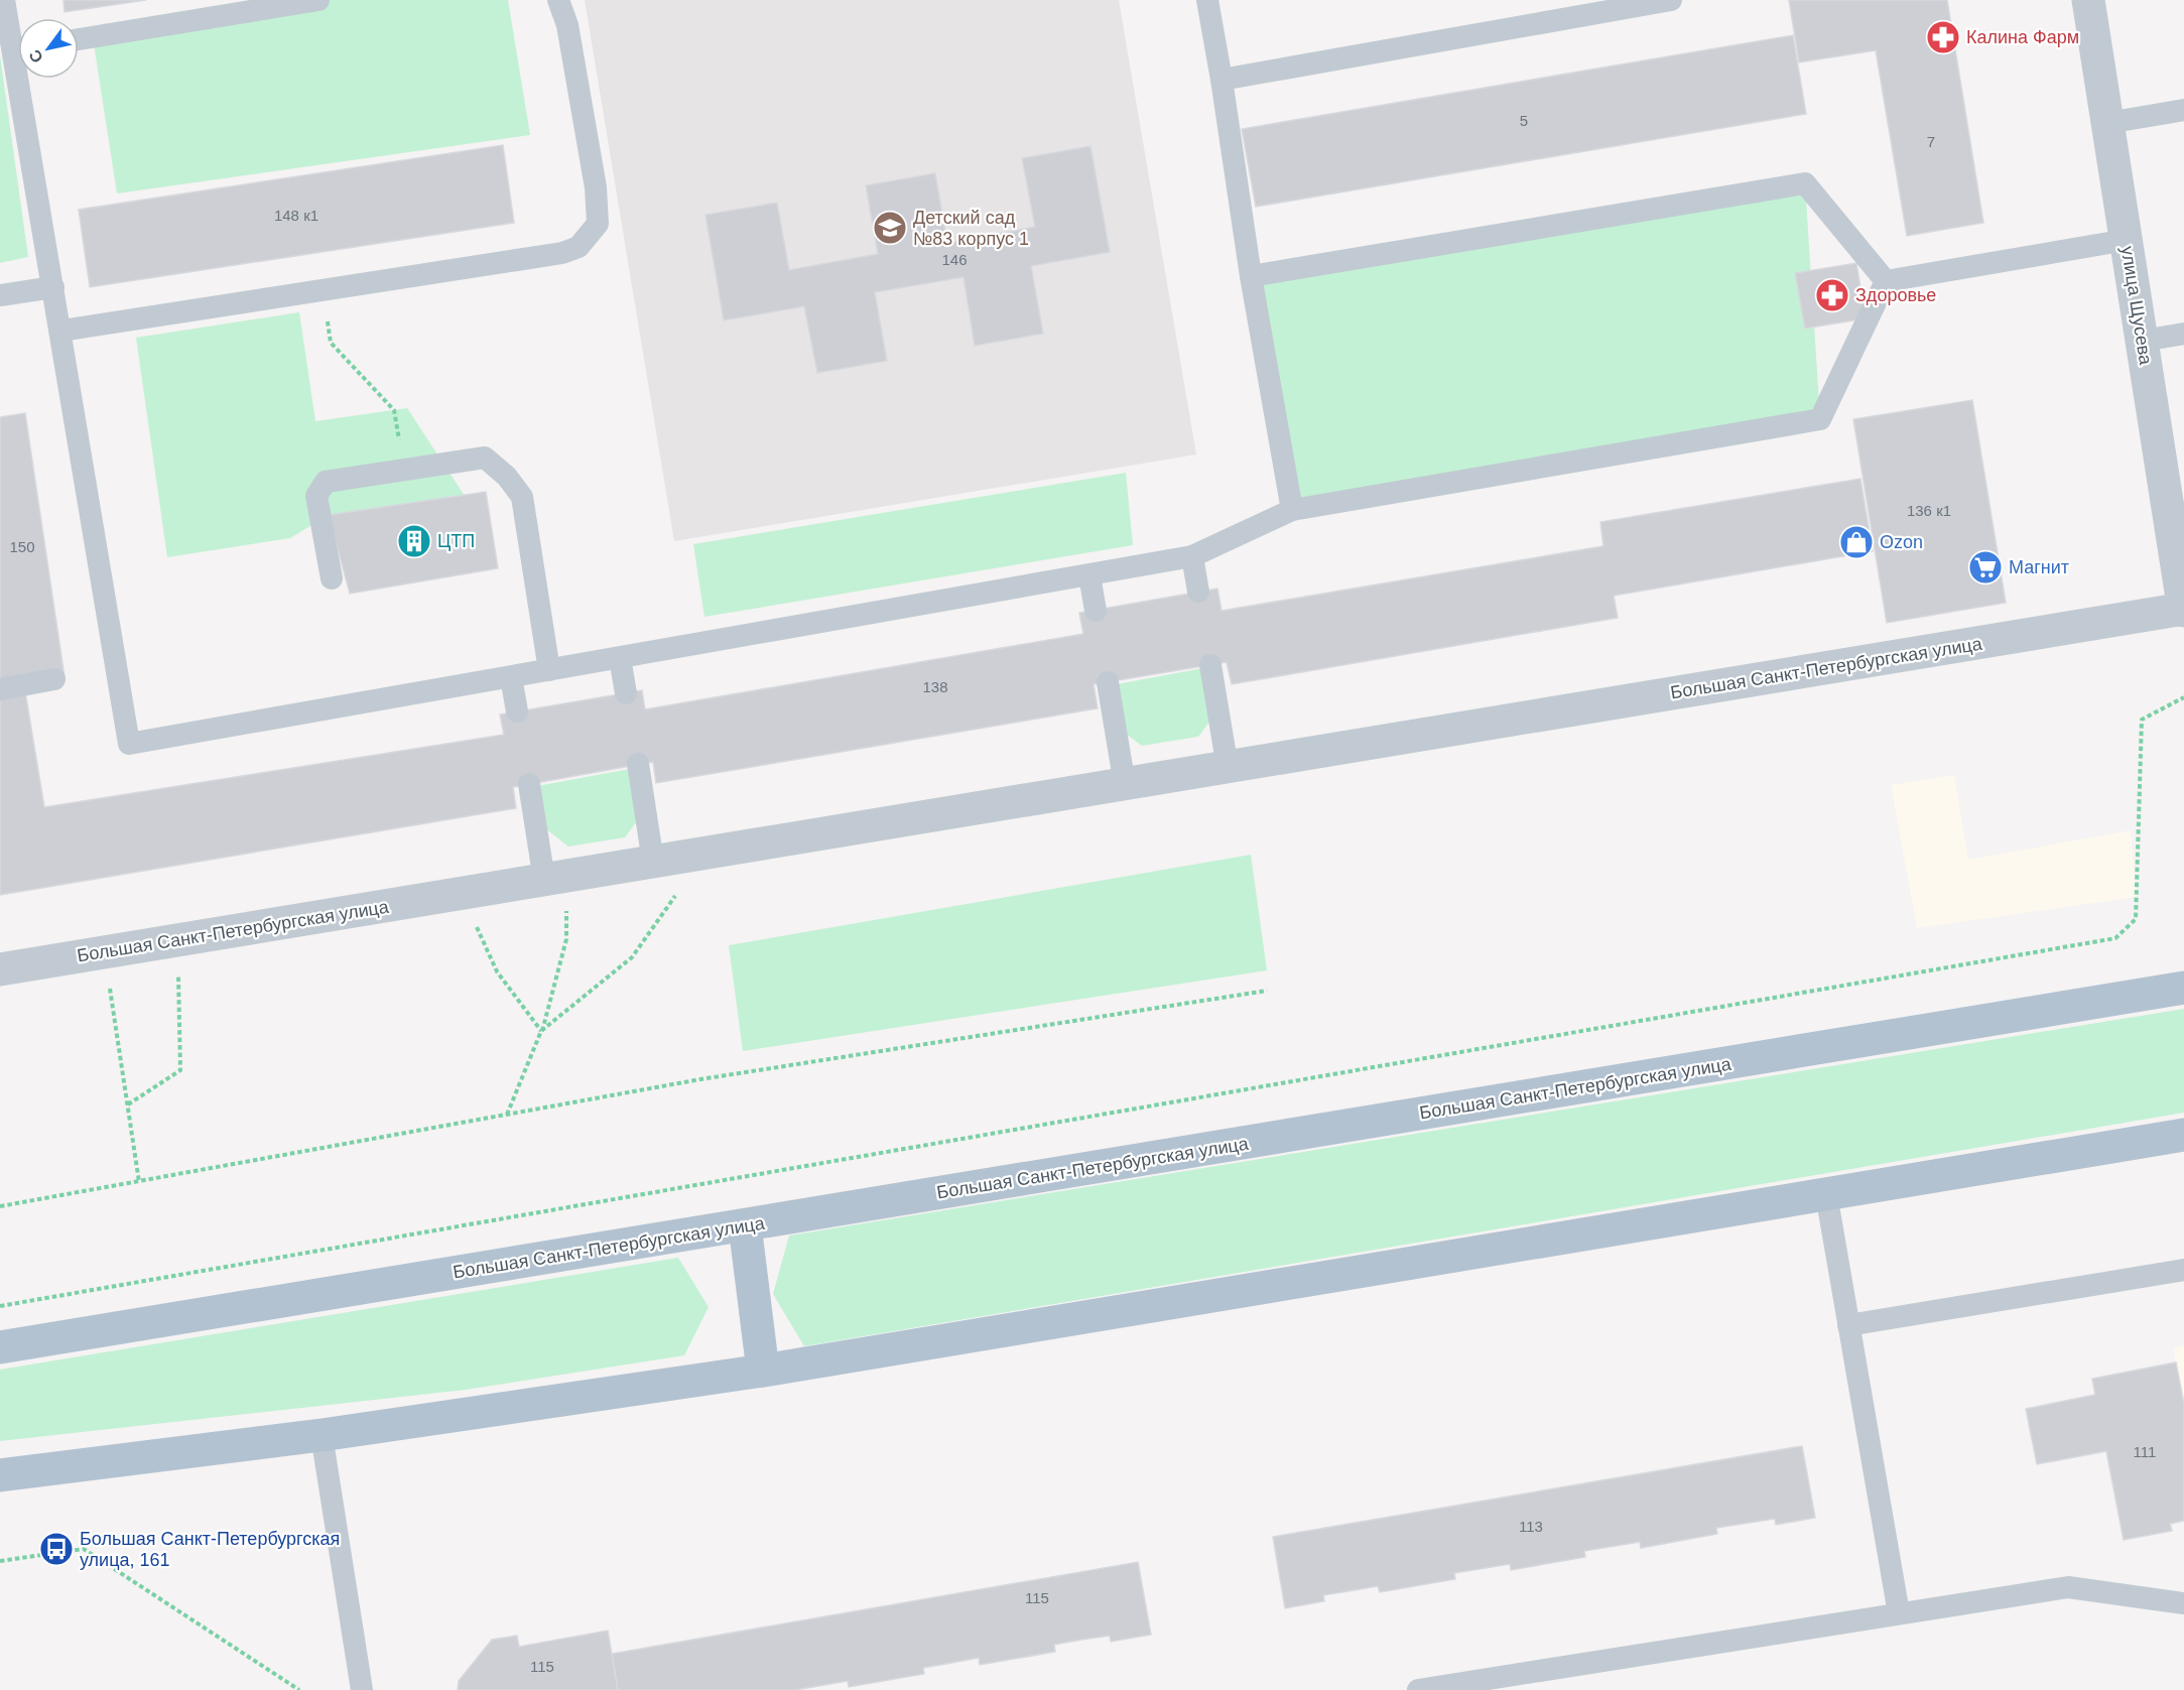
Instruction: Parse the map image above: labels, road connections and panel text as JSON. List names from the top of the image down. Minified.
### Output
{"streets":{"main road":["Большая Санкт-Петербургская улица"],"street":["улица Щусева"]},"crossings":[["улица Щусева","Большая Санкт-Петербургская улица"]],"places":{"pharmacy":["Калина Фарм","Здоровье"],"school or university":["Детский сад №83 корпус 1"],"building":["ЦТП"],"shop":["Ozon"],"supermarket":["Магнит"],"bus stop":["Большая Санкт-Петербургская улица, 161"]},"house_numbers":["5","7","148 к1","146","136 к1","150","138","111","113","115","115"],"north":"bottom left"}
